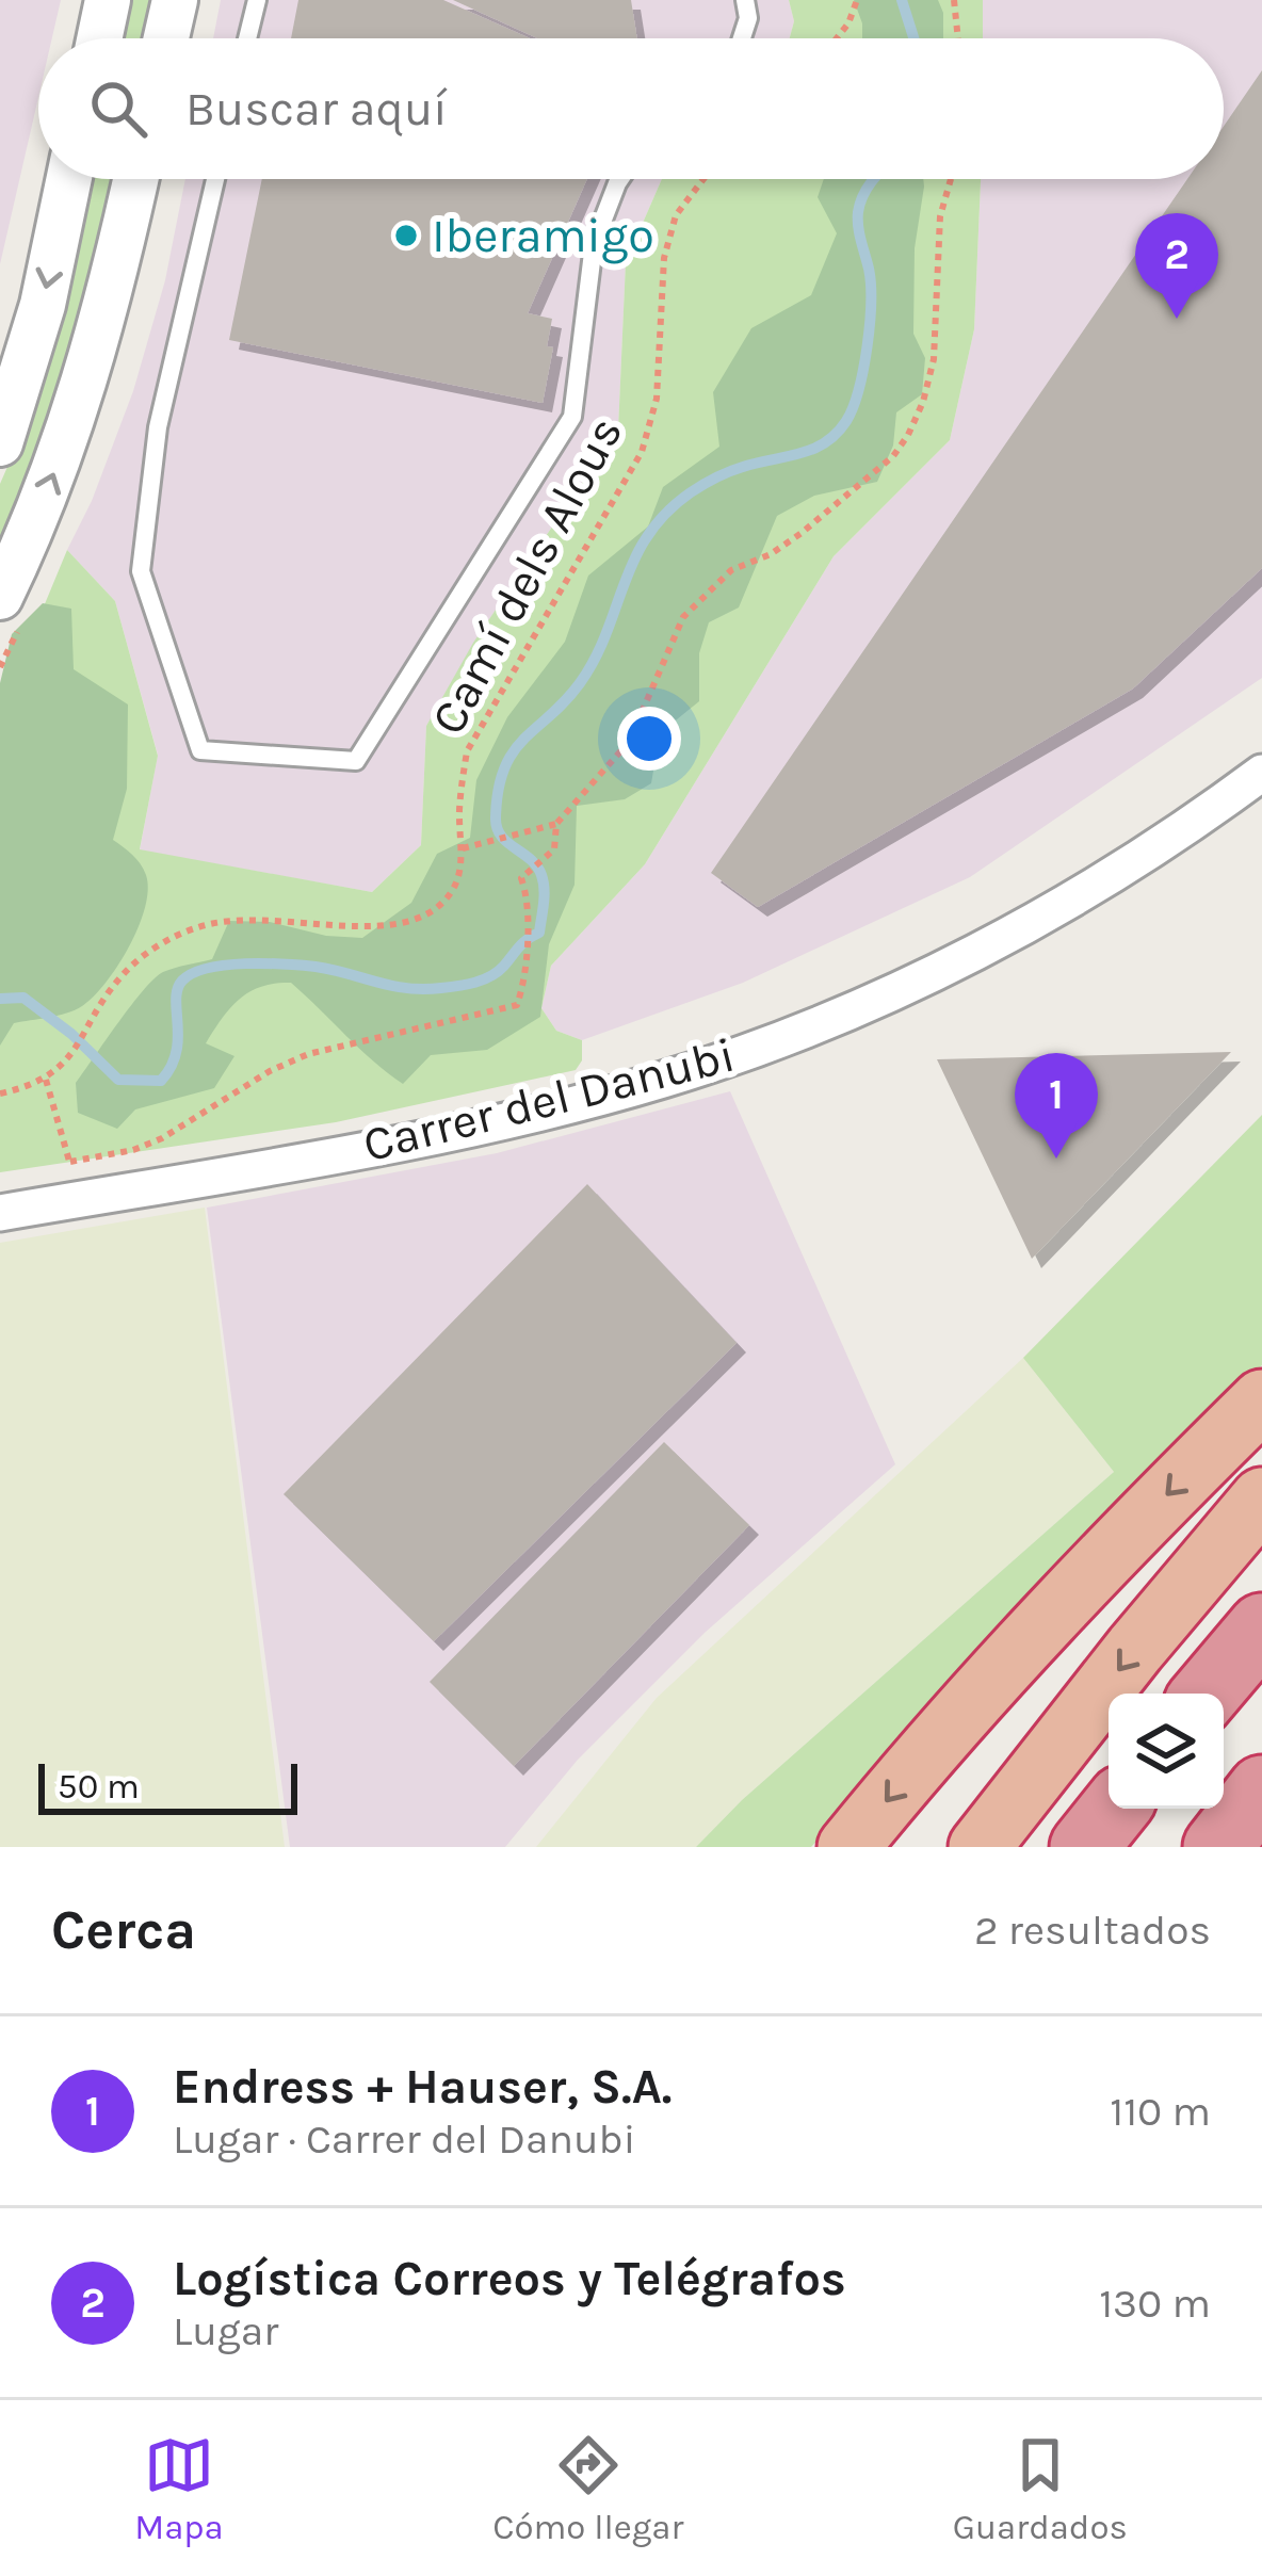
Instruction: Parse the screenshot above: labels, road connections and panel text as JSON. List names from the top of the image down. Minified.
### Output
{"streets":{"street":["Carrer del Danubi"],"path":["Camí dels Alous"]},"places":["Iberamigo"],"scale_bar":"50 m","page":{"search":"Buscar aquí","pins":["2","1"],"scale":"50 m","heading":["Cerca","2 resultados"],"list":[{"mark":"1","name":"Endress + Hauser, S.A.","note":"Lugar · Carrer del Danubi","value":"110 m"},{"mark":"2","name":"Logística Correos y Telégrafos","note":"Lugar","value":"130 m"}],"nav":["Mapa","Cómo llegar","Guardados"]}}
